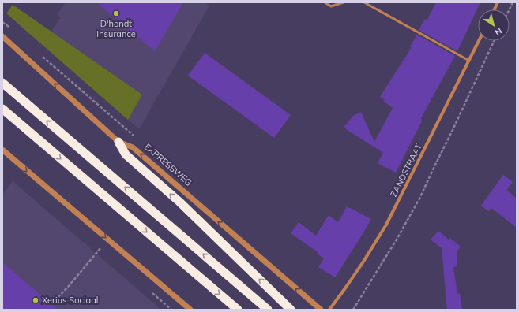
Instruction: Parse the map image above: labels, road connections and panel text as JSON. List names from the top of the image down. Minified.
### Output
{"streets":{"street":["EXPRESSWEG","ZANDSTRAAT"]},"one_way":["EXPRESSWEG"],"places":["D'hondt Insurance","Xerius Sociaal"],"north":"bottom right"}
